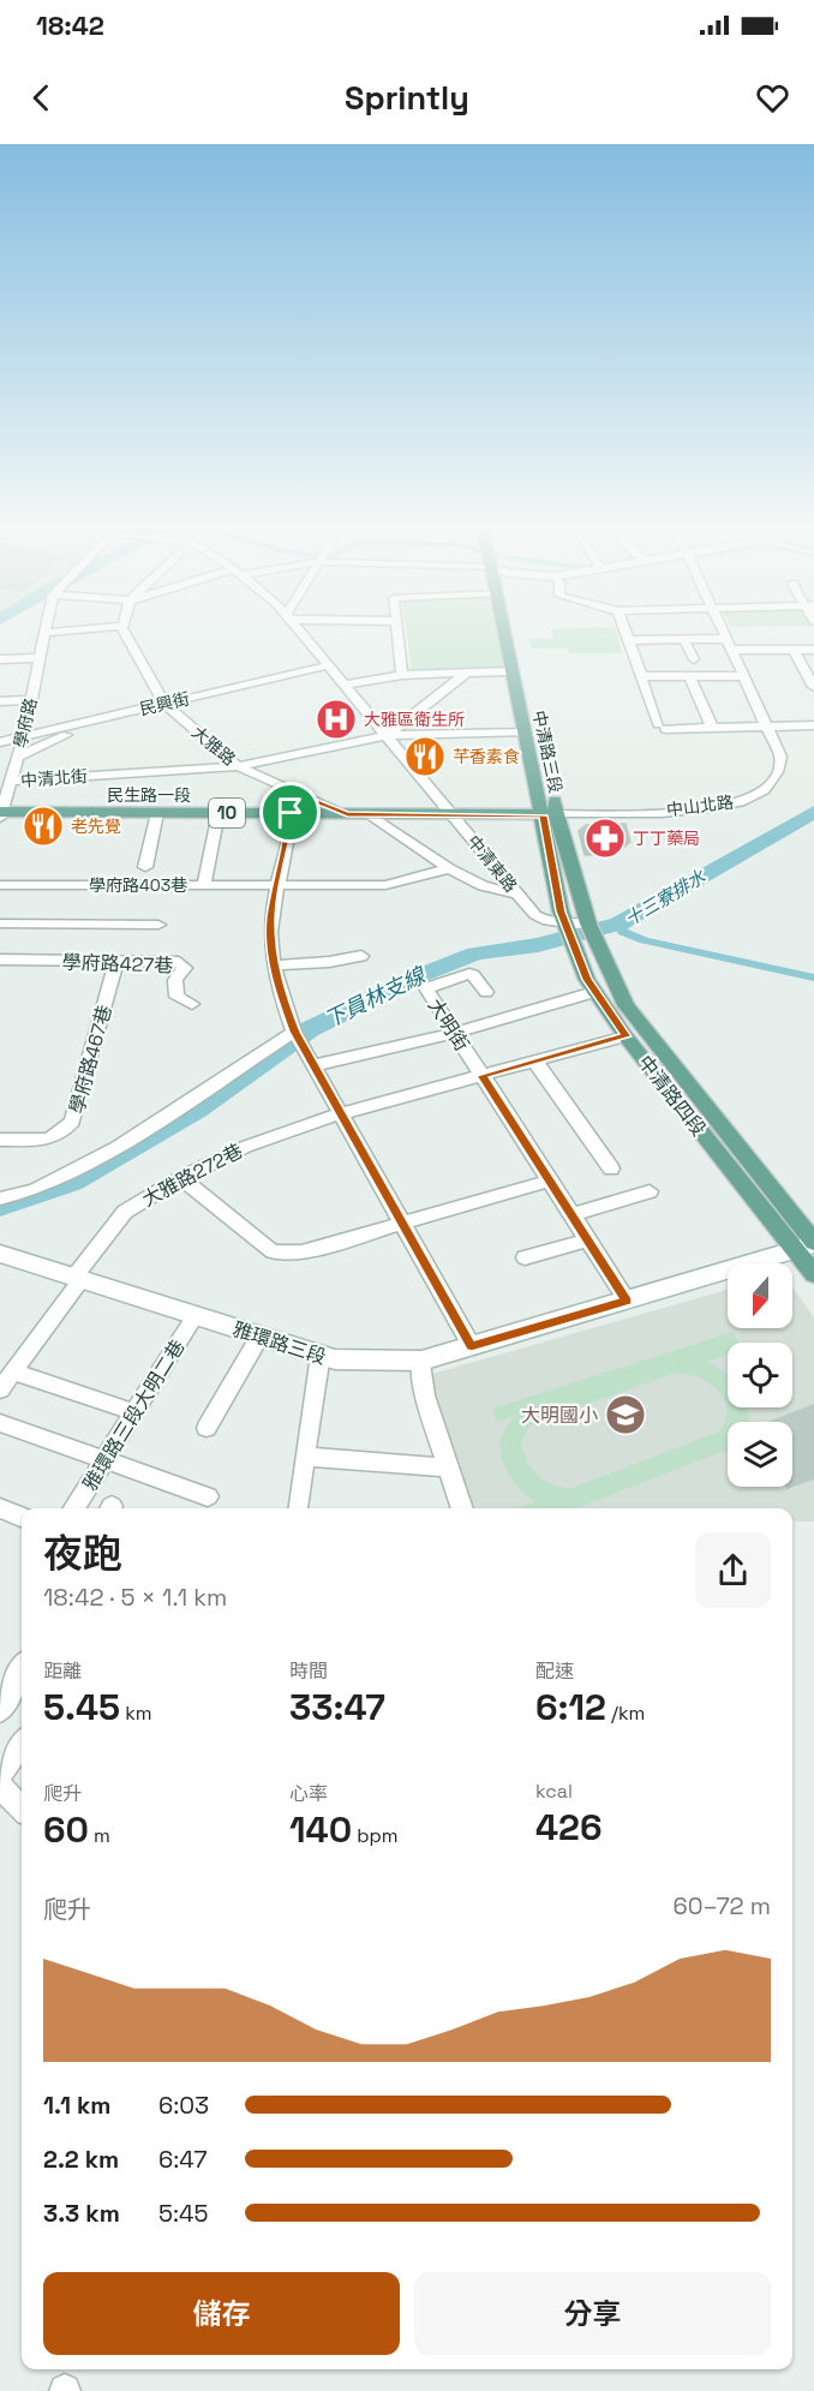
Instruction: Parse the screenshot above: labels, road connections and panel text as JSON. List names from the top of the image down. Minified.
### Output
{"streets":{"main road":["中清路三段","民生路一段","10","中清路四段"],"street":["民興街","學府路","大雅路","中清北街","中山北路","中清東路","學府路403巷","學府路427巷","大明街","學府路467巷","大雅路272巷","雅環路三段","雅環路三段大明二巷"]},"crossings":[["民興街","學府路"],["民興街","大雅路"],["民興街","中清東路"],["學府路","中清北街"],["學府路","民生路一段"],["大雅路","中清北街"],["大雅路","民生路一段"],["中清路三段","中清北街"],["中清路三段","民生路一段"],["中清路三段","中山北路"],["中清路三段","中清路四段"],["中清北街","中清東路"],["民生路一段","中山北路"],["民生路一段","中清東路"],["民生路一段","中清路四段"],["中山北路","中清路四段"],["中清東路","中清路四段"],["學府路427巷","學府路467巷"],["大明街","大雅路272巷"],["大明街","雅環路三段"],["中清路四段","大雅路272巷"],["中清路四段","雅環路三段"],["大雅路272巷","雅環路三段"],["雅環路三段","雅環路三段大明二巷"]],"water":["十三寮排水","下員林支線"],"places":{"hospital":["大雅區衛生所"],"restaurant":["芊香素食","老先覺"],"pharmacy":["丁丁藥局"],"school or university":["大明國小"]},"north":"bottom","page":{"status":"18:42","header":"Sprintly","heading":["夜跑","18:42 · 5 × 1.1 km"],"stats":[["距離","5.45 km"],["時間","33:47"],["配速","6:12 /km"],["爬升","60 m"],["心率","140 bpm"],["kcal","426"]],"chart":["爬升","60–72 m"],"list":[{"name":"1.1 km","note":"6:03"},{"name":"2.2 km","note":"6:47"},{"name":"3.3 km","note":"5:45"}],"buttons":["儲存","分享"]}}
